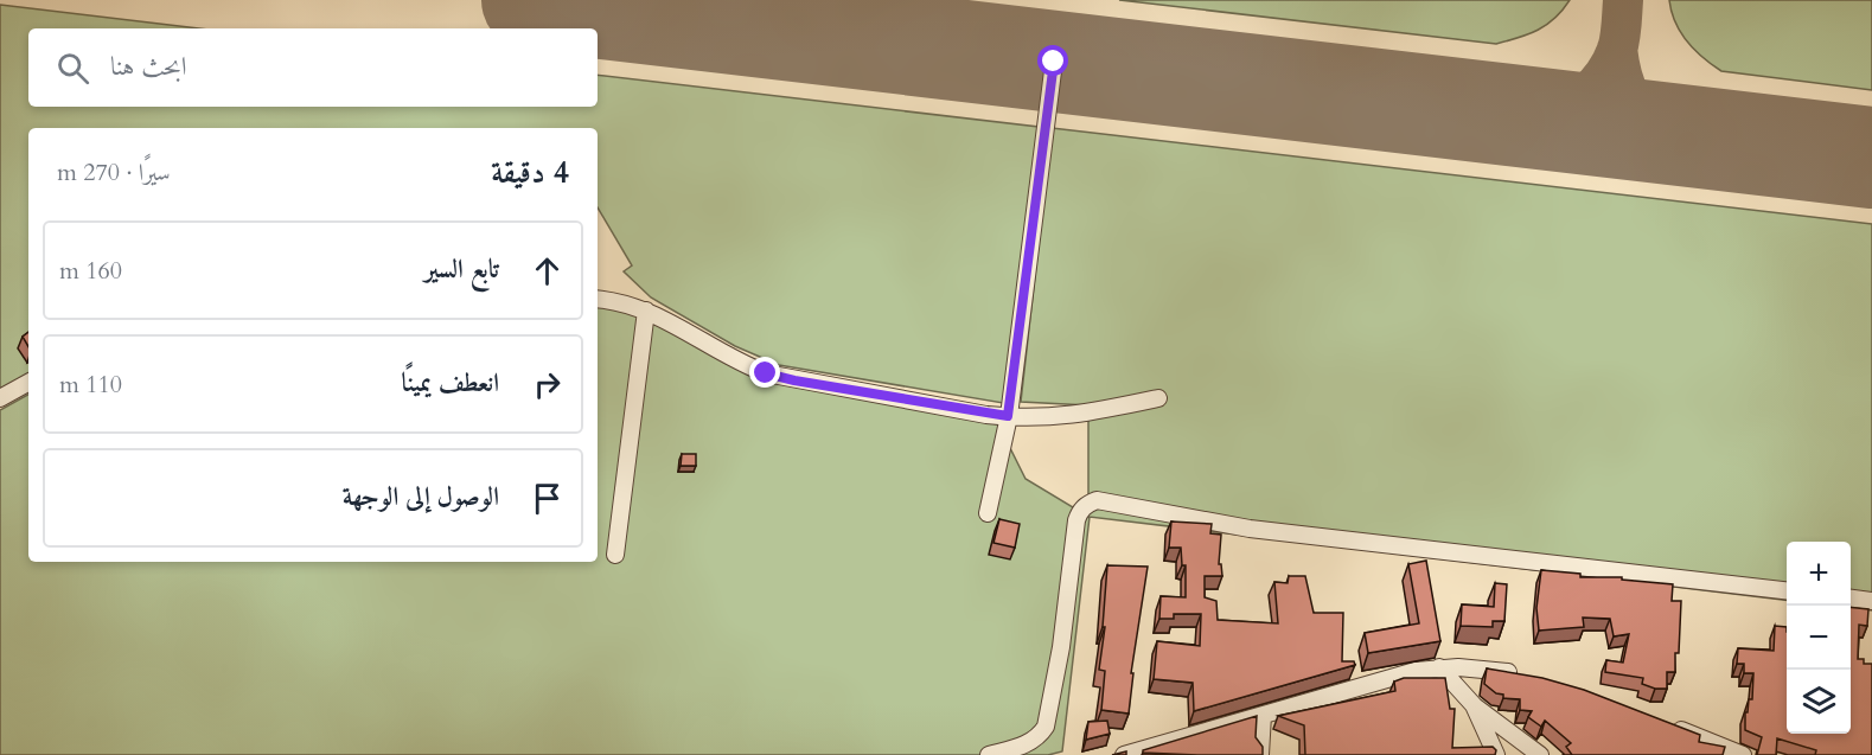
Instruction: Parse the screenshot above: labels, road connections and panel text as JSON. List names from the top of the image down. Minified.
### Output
{"page":{"search":"ابحث هنا","heading":["4 دقيقة","سيرًا · 270 m"],"list":[["تابع السير","160 m"],["انعطف يمينًا","110 m"],"الوصول إلى الوجهة"],"map_buttons":["+","−"]}}
